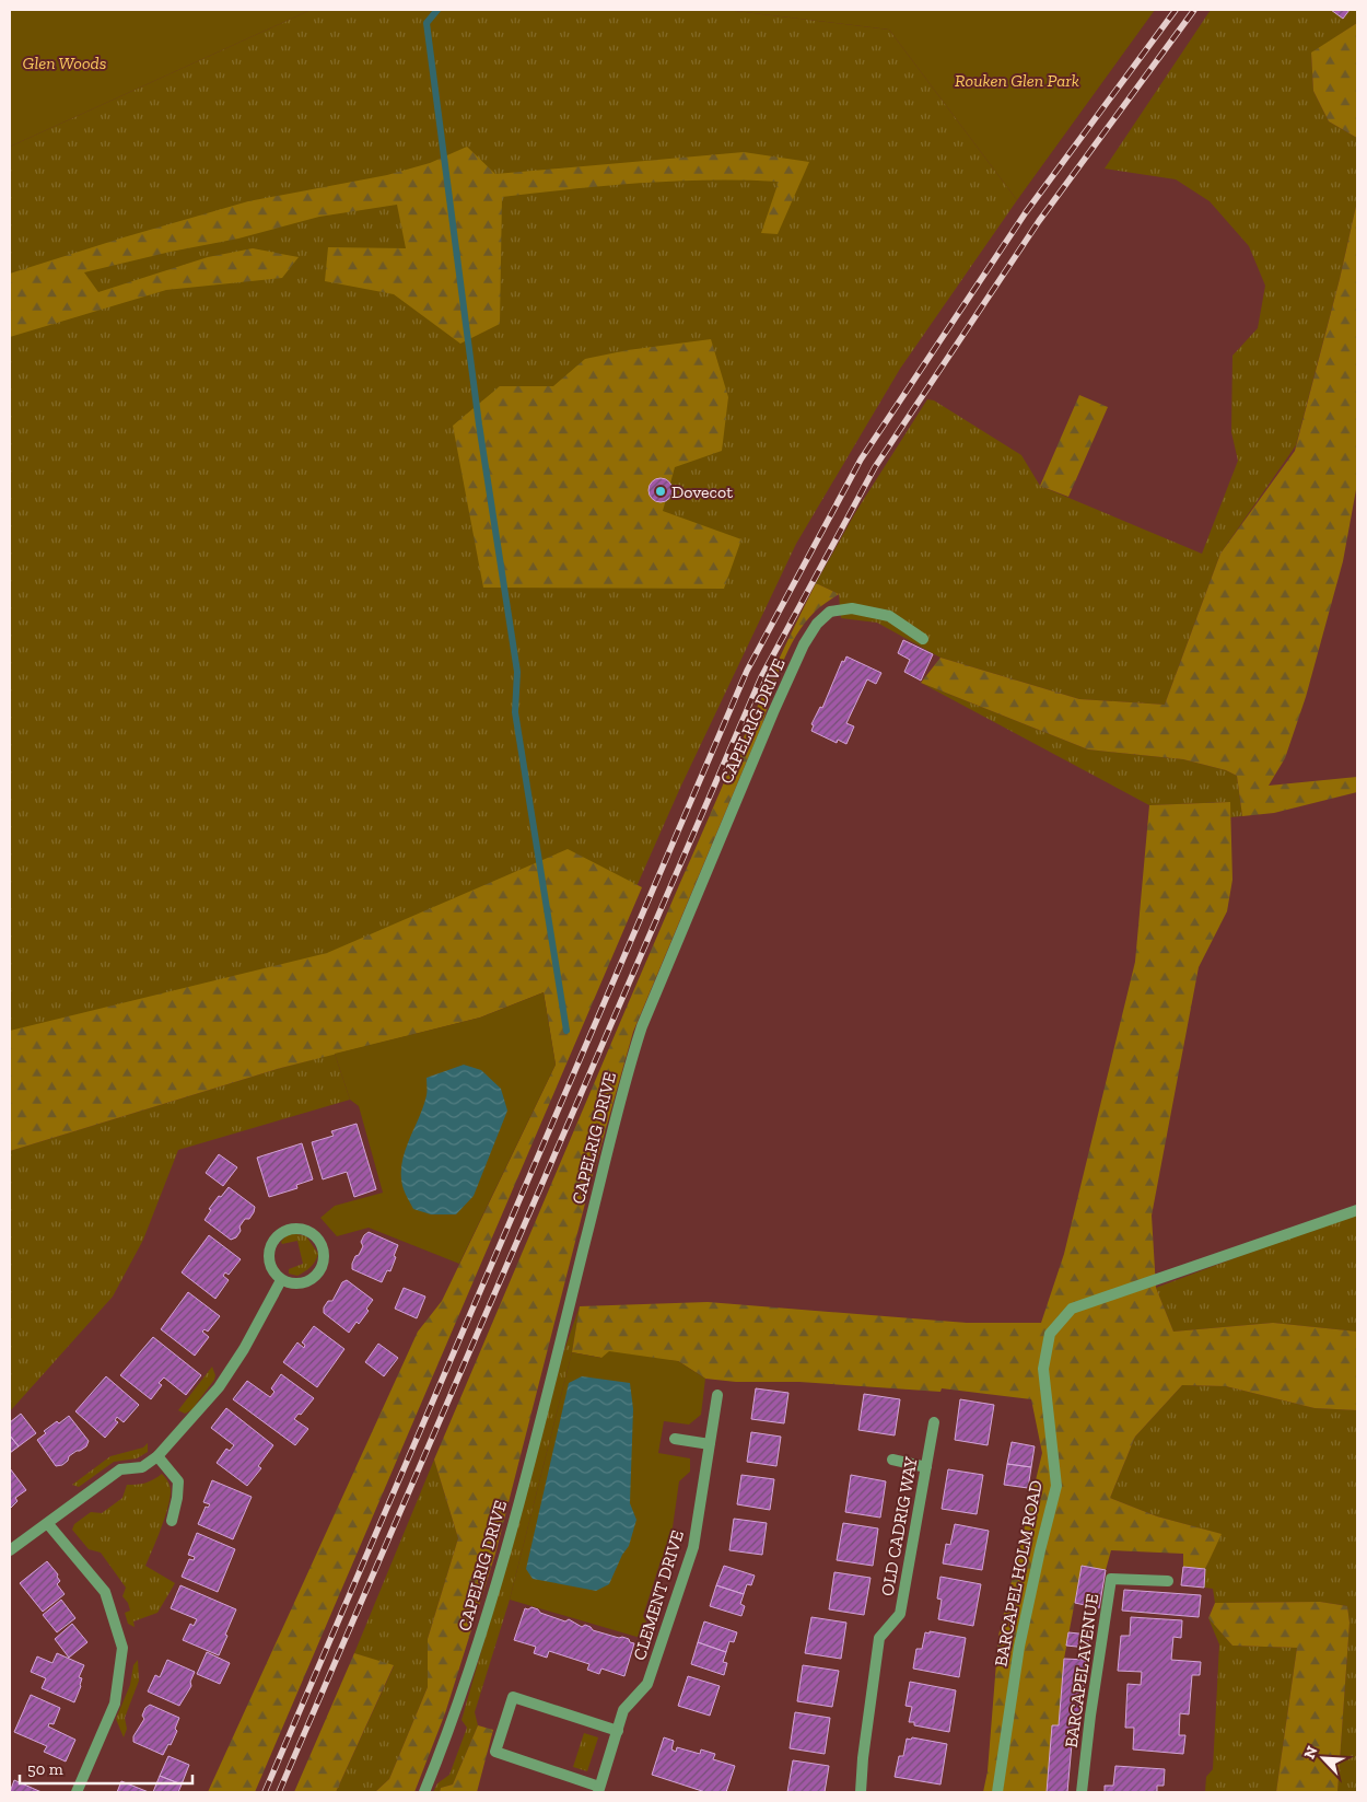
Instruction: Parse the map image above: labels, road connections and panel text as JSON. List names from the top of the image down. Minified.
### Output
{"streets":{"street":["CAPELRIG DRIVE","OLD CADRIG WAY","BARCAPEL HOLM ROAD","CLEMENT DRIVE","BARCAPEL AVENUE"]},"parks":["Glen Woods","Rouken Glen Park"],"places":["Dovecot"],"scale_bar":"50 m","north":"top left"}
